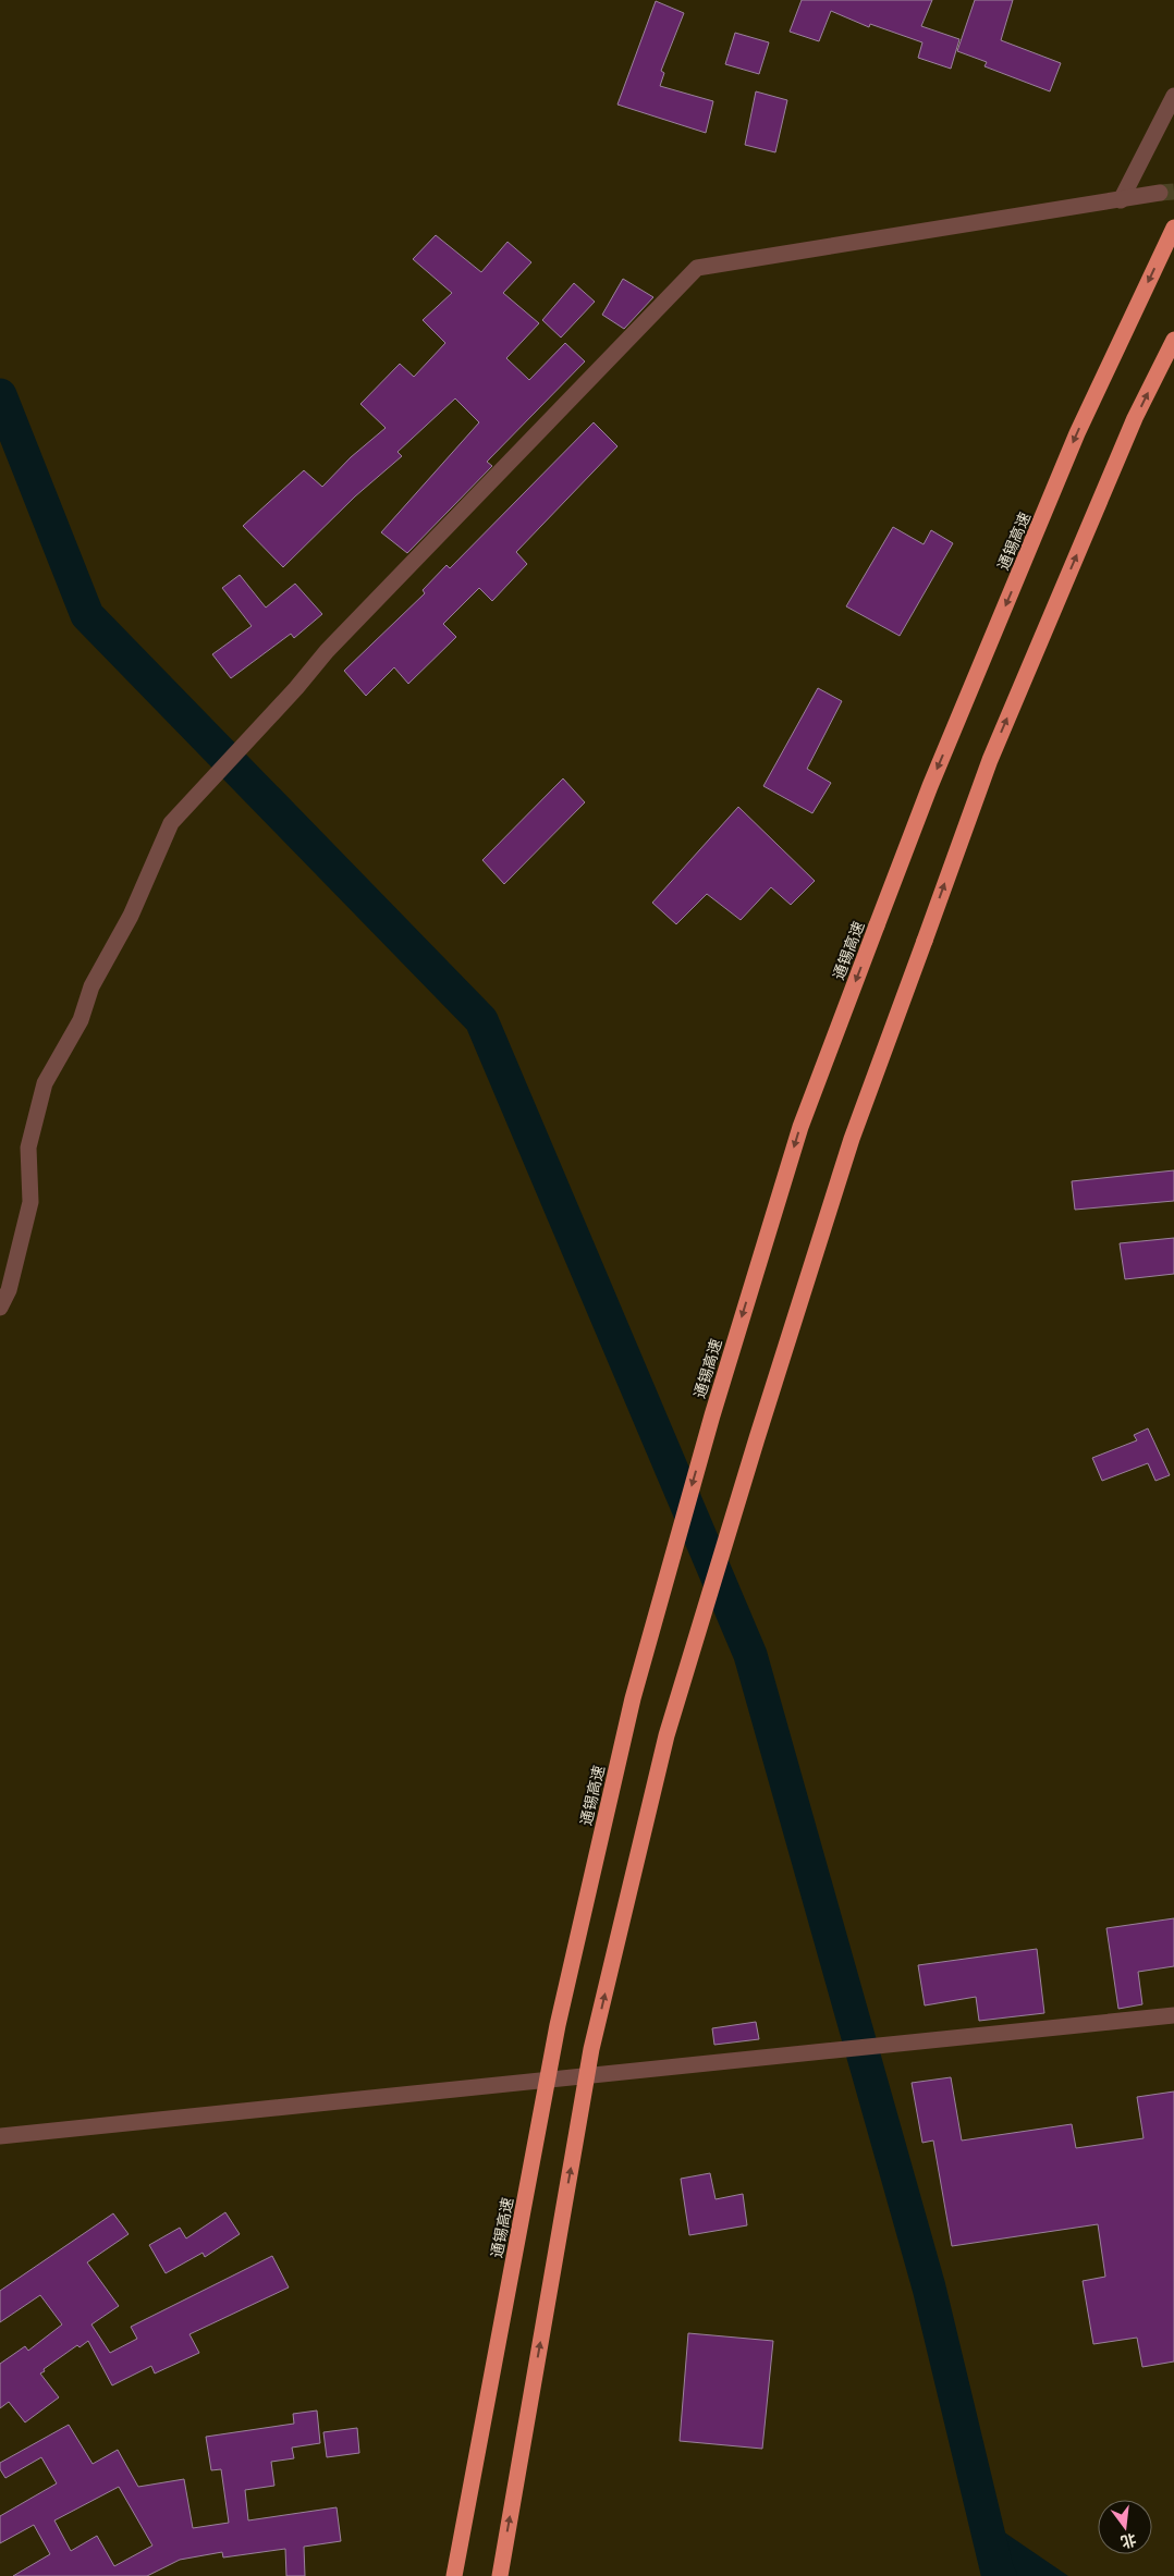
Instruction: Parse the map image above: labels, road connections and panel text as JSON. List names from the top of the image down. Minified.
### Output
{"streets":{"highway":["通锡高速"]},"north":"bottom"}
